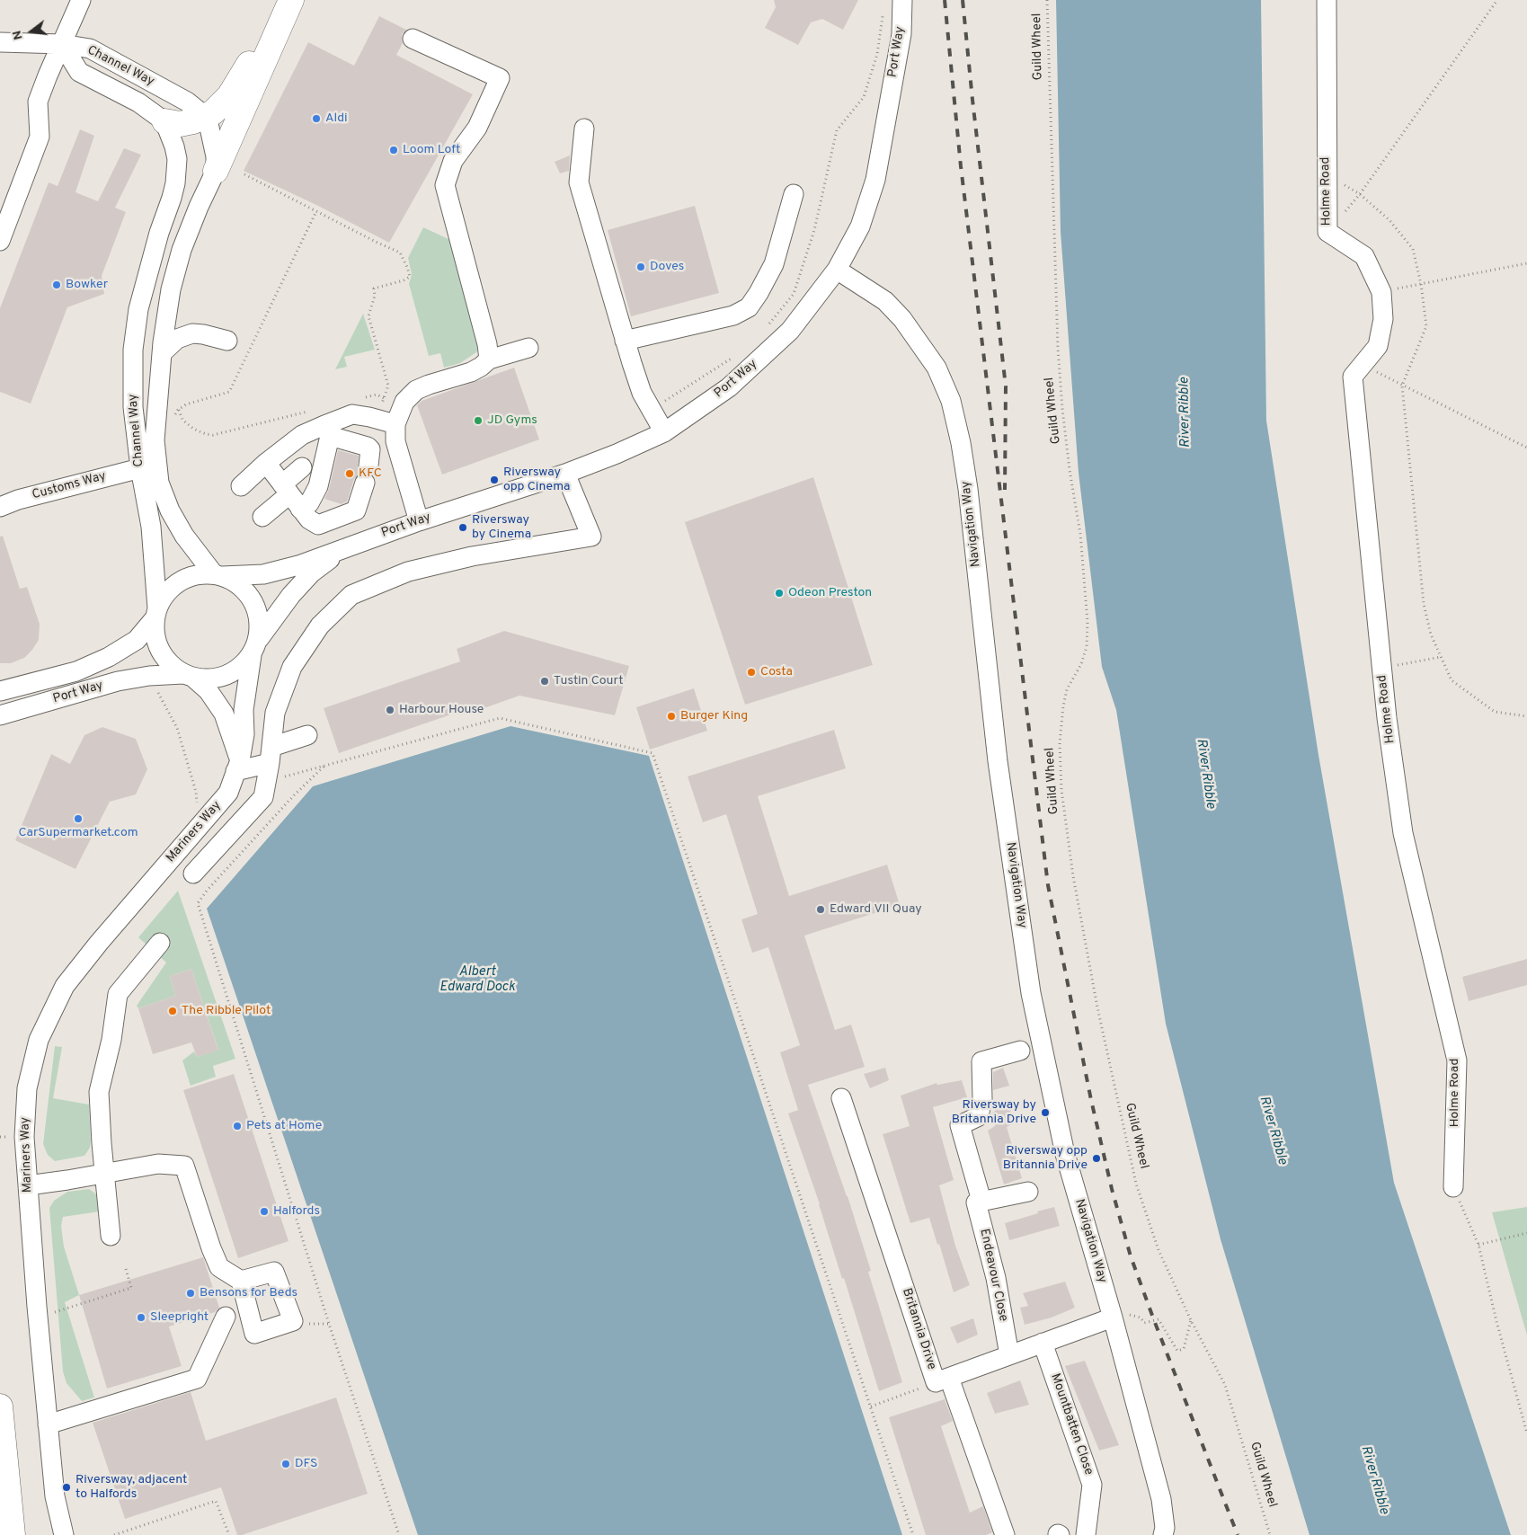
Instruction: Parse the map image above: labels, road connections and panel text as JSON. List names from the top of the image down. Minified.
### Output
{"streets":{"street":["Port Way","Channel Way","Holme Road","Customs Way","Navigation Way","Mariners Way","Endeavour Close","Britannia Drive","Mountbatten Close"],"path":["Guild Wheel"]},"crossings":[["Port Way","Channel Way"],["Port Way","Navigation Way"],["Port Way","Mariners Way"],["Channel Way","Customs Way"],["Channel Way","Mariners Way"],["Navigation Way","Britannia Drive"],["Endeavour Close","Britannia Drive"],["Britannia Drive","Mountbatten Close"]],"water":["River Ribble","Albert Edward Dock"],"places":["Aldi","Loom Loft","Doves","Bowker","JD Gyms","KFC","Riversway opp Cinema","Riversway by Cinema","Odeon Preston","Costa","Tustin Court","Harbour House","Burger King","CarSupermarket.com","Edward VII Quay","The Ribble Pilot","Riversway by Britannia Drive","Pets at Home","Riversway opp Britannia Drive","Halfords","Bensons for Beds","Sleepright","DFS","Riversway, adjacent to Halfords"],"north":"left"}
